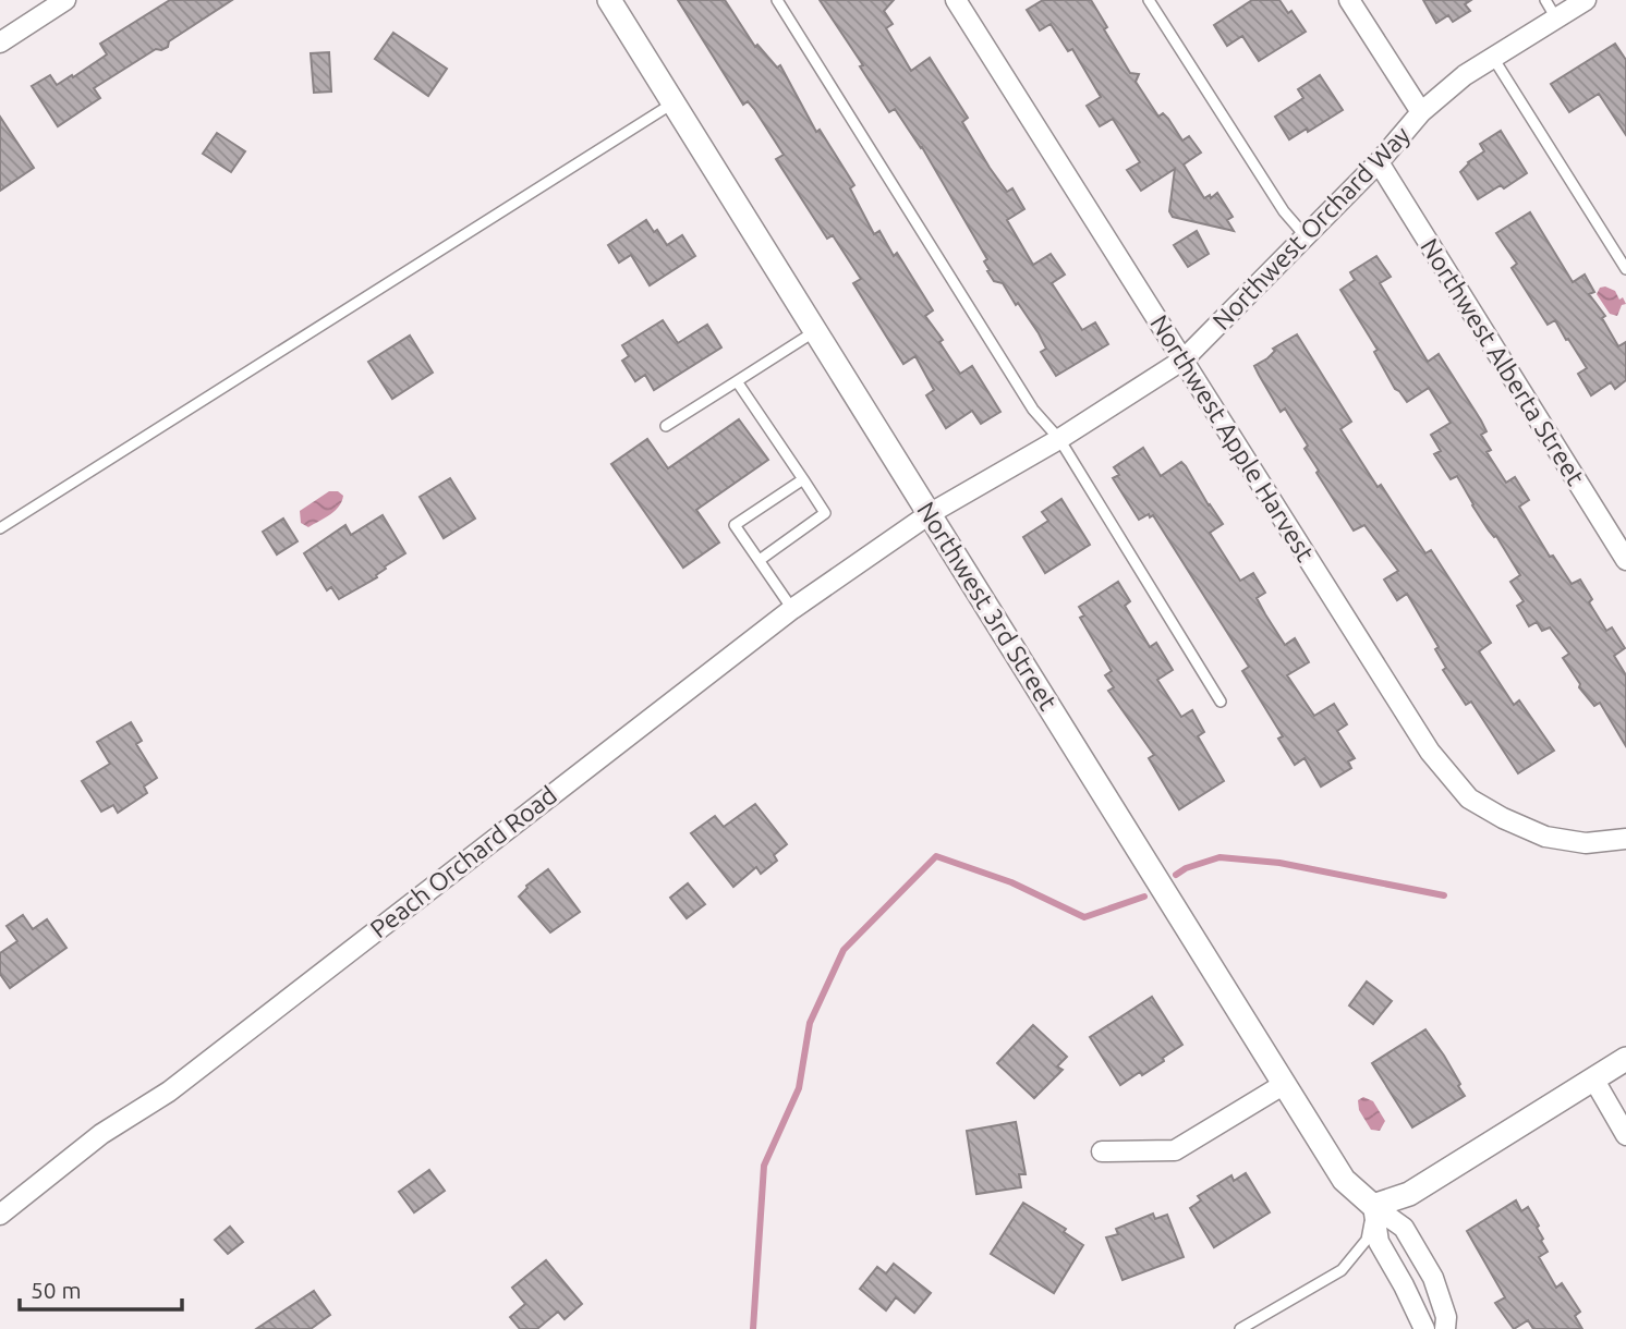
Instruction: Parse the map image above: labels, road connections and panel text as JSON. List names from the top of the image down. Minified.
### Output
{"streets":{"street":["Northwest Orchard Way","Northwest Alberta Street","Northwest Apple Harvest","Northwest 3rd Street","Peach Orchard Road"]},"crossings":[["Northwest Orchard Way","Northwest Alberta Street"],["Northwest Orchard Way","Northwest Apple Harvest"],["Northwest Orchard Way","Northwest 3rd Street"],["Northwest Orchard Way","Peach Orchard Road"],["Northwest 3rd Street","Peach Orchard Road"]],"scale_bar":"50 m"}
